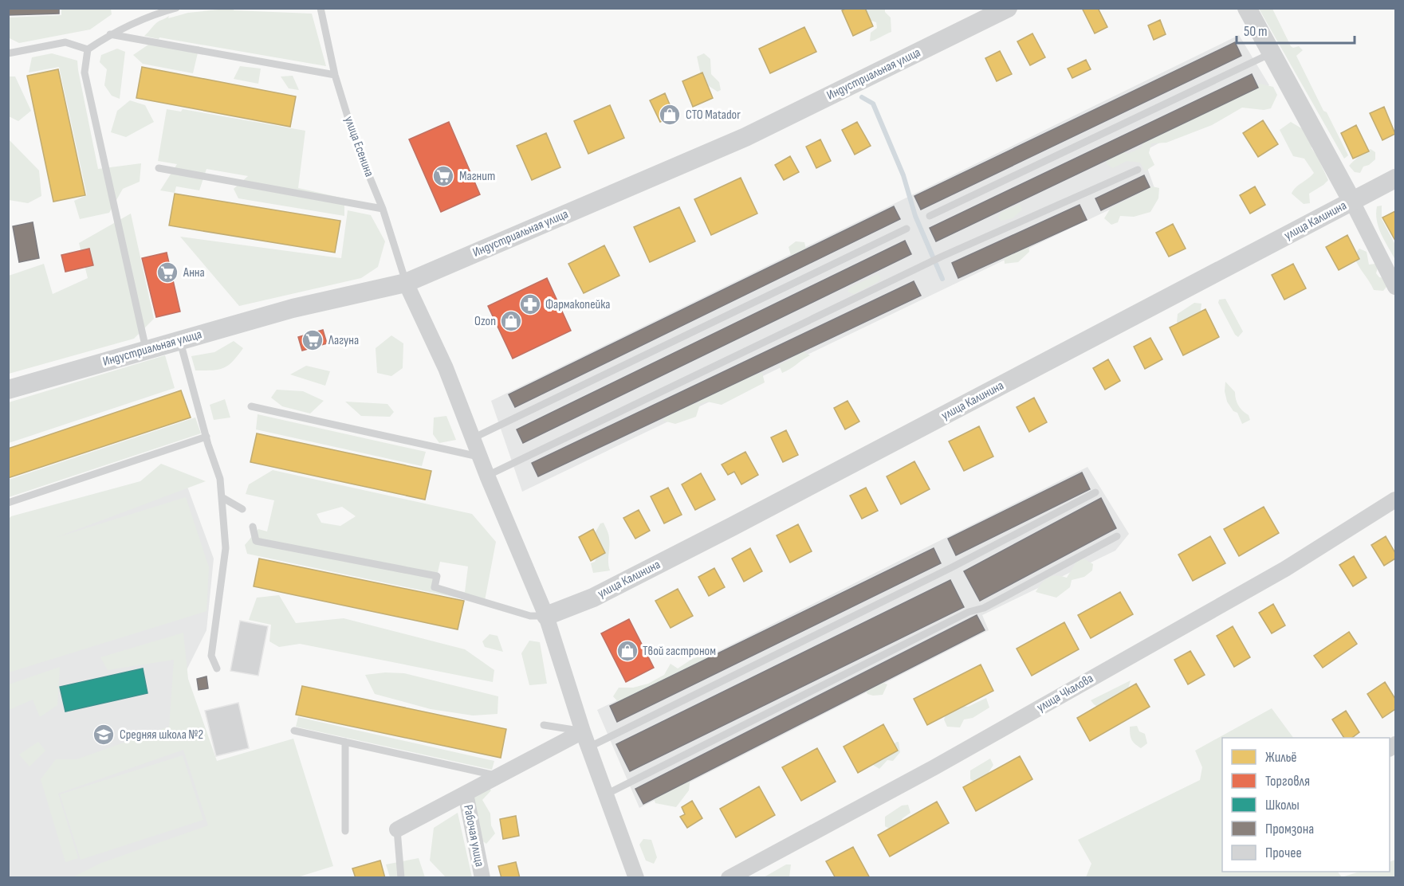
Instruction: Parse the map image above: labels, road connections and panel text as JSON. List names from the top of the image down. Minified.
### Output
{"streets":{"street":["Индустриальная улица","улица Калинина","улица Чкалова","Рабочая улица"],"lane":["улица Есенина"]},"crossings":[["Индустриальная улица","улица Есенина"]],"places":{"shop":["СТО Matador","Ozon","Твой гастроном"],"supermarket":["Магнит","Анна","Лагуна"],"pharmacy":["Фармакопейка"],"school or university":["Средняя школа №2"]},"legend":["Жильё","Торговля","Школы","Промзона","Прочее"],"scale_bar":"50 m"}
